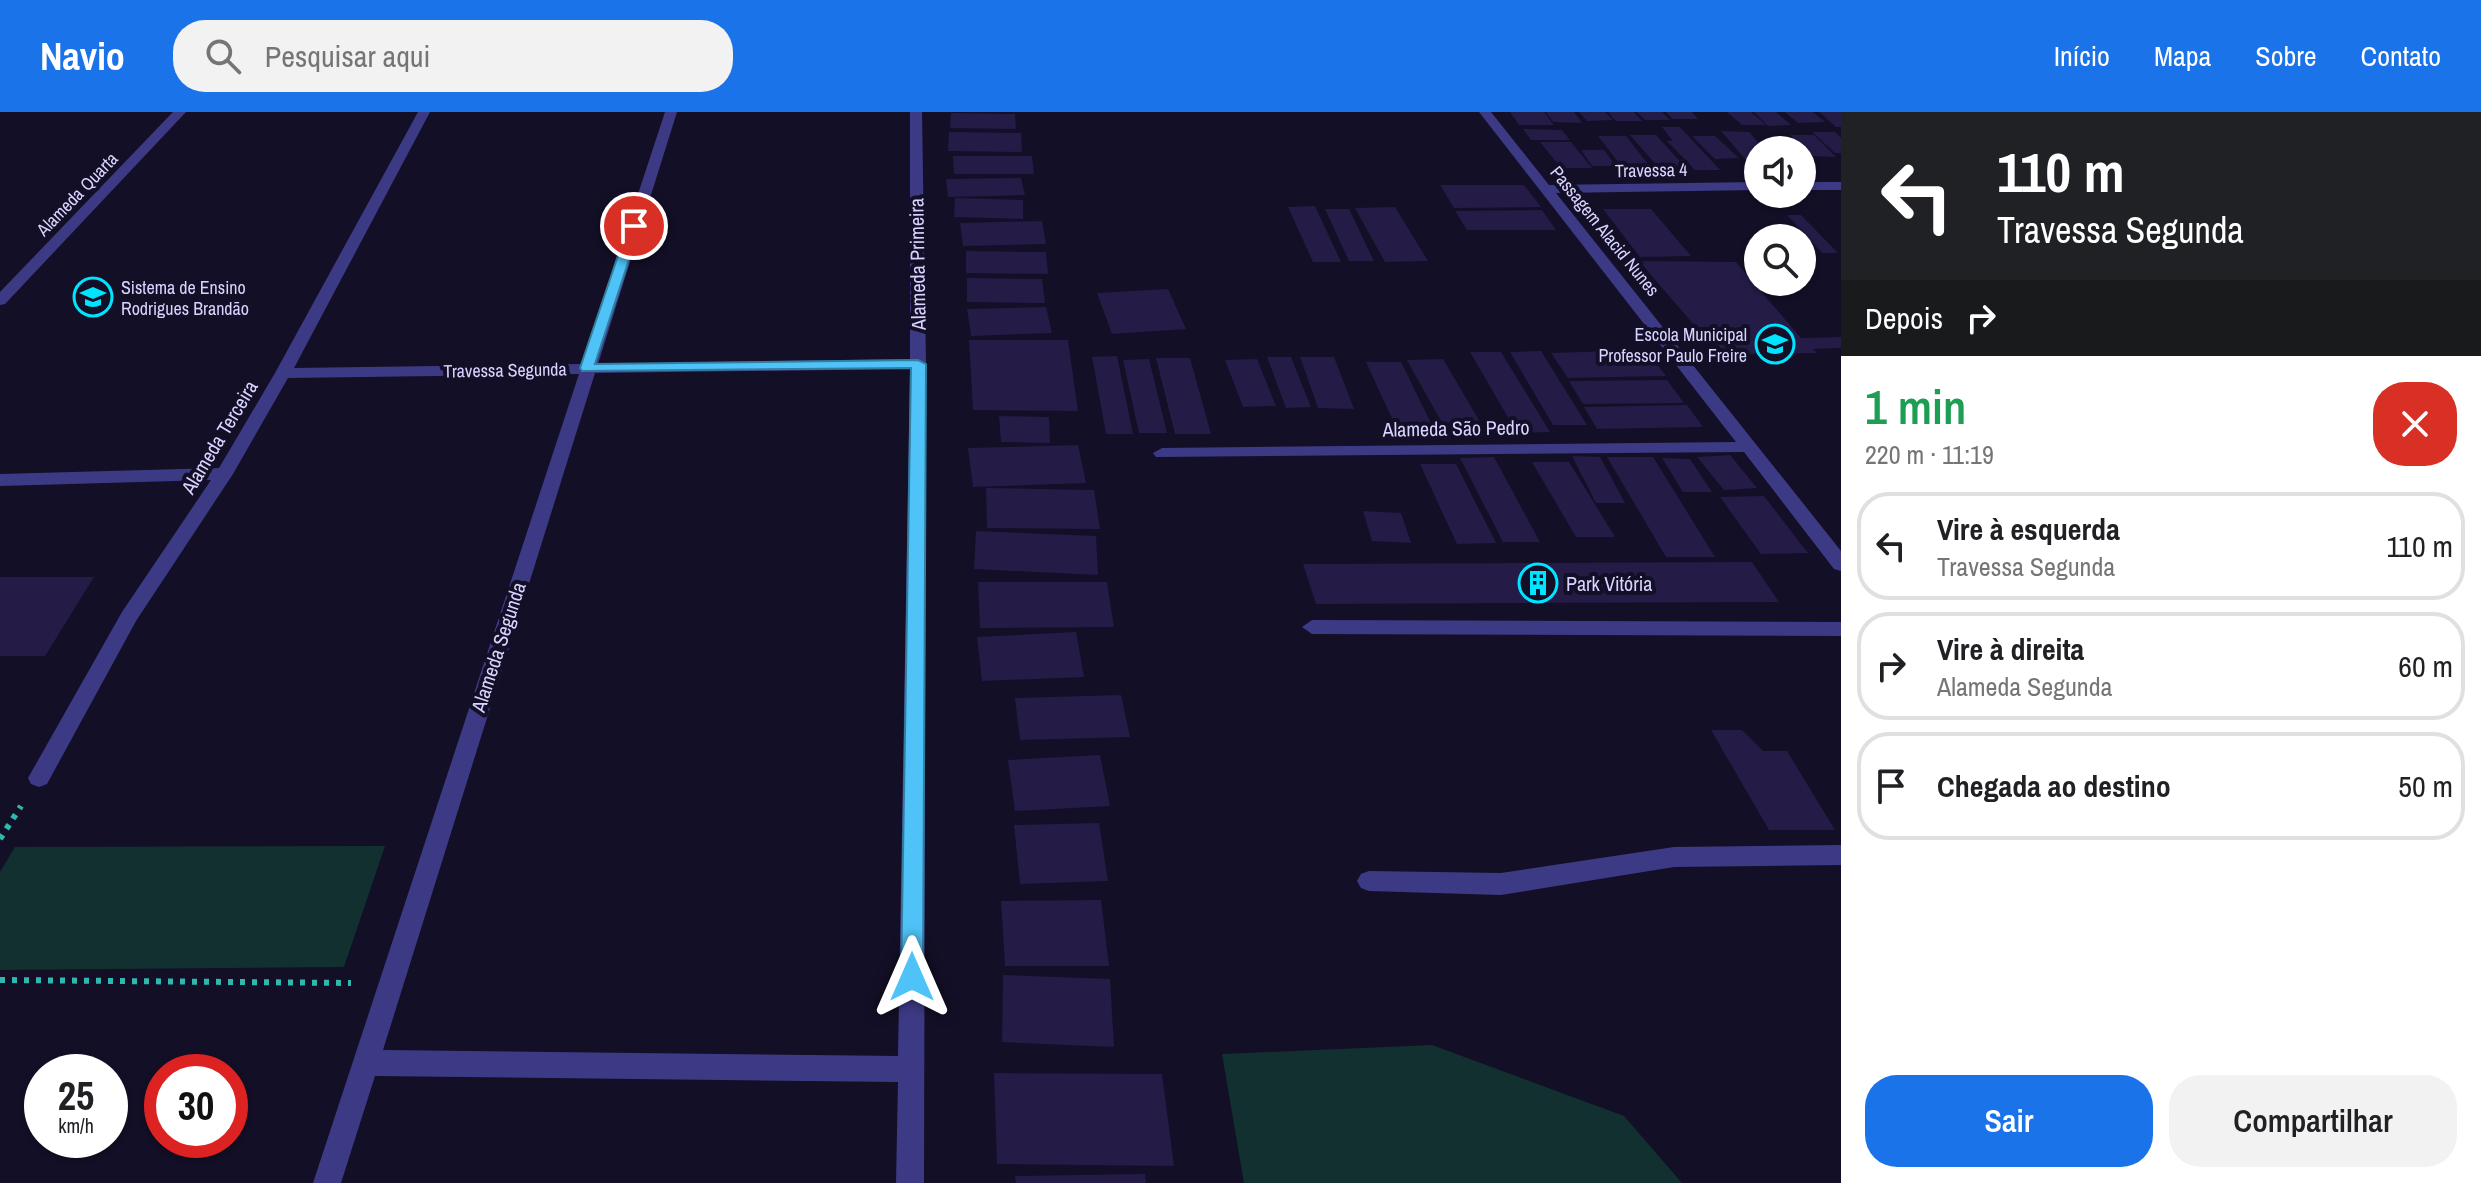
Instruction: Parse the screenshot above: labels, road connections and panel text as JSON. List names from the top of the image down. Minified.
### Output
{"streets":{"street":["Travessa 4","Alameda Quarta","Passagem Alacid Nunes","Alameda Primeira","Travessa Segunda","Alameda São Pedro","Alameda Terceira","Alameda Segunda"]},"crossings":[["Travessa 4","Passagem Alacid Nunes"],["Passagem Alacid Nunes","Alameda São Pedro"],["Alameda Primeira","Travessa Segunda"],["Travessa Segunda","Alameda Terceira"],["Travessa Segunda","Alameda Segunda"]],"places":{"school or university":["Sistema de Ensino Rodrigues Brandão","Escola Municipal Professor Paulo Freire"],"building":["Park Vitória"]},"page":{"header":"Navio","search":"Pesquisar aqui","nav":["Início","Mapa","Sobre","Contato"],"turn":["110 m","Travessa Segunda"],"then":"Depois","heading":["1 min","220 m · 11:19"],"list":[{"name":"Vire à esquerda","note":"Travessa Segunda","value":"110 m"},{"name":"Vire à direita","note":"Alameda Segunda","value":"60 m"},{"name":"Chegada ao destino","value":"50 m"}],"speed":"25 km/h","limit":"30","buttons":["Sair","Compartilhar"]}}
